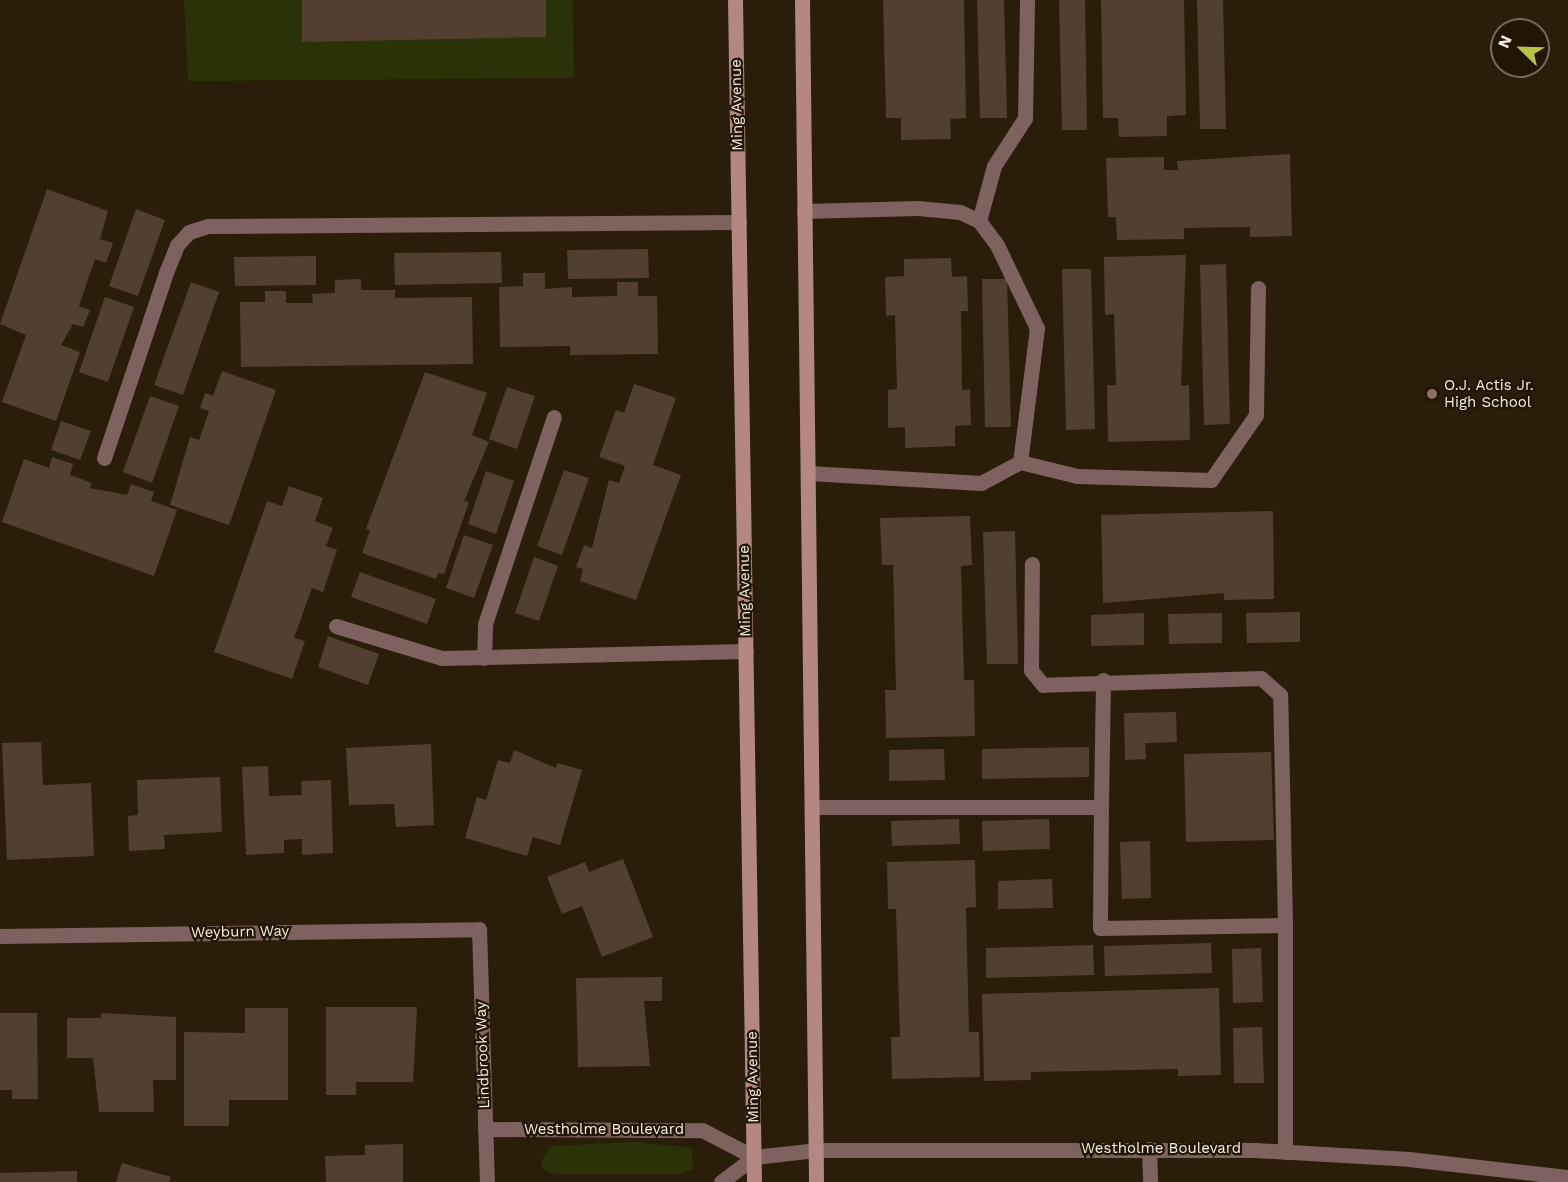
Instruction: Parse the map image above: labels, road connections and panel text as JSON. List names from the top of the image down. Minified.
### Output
{"streets":{"main road":["Ming Avenue"],"street":["Weyburn Way","Lindbrook Way","Westholme Boulevard"]},"crossings":[["Ming Avenue","Westholme Boulevard"],["Weyburn Way","Lindbrook Way"],["Lindbrook Way","Westholme Boulevard"]],"places":["O.J. Actis Jr. High School"],"north":"top left"}
